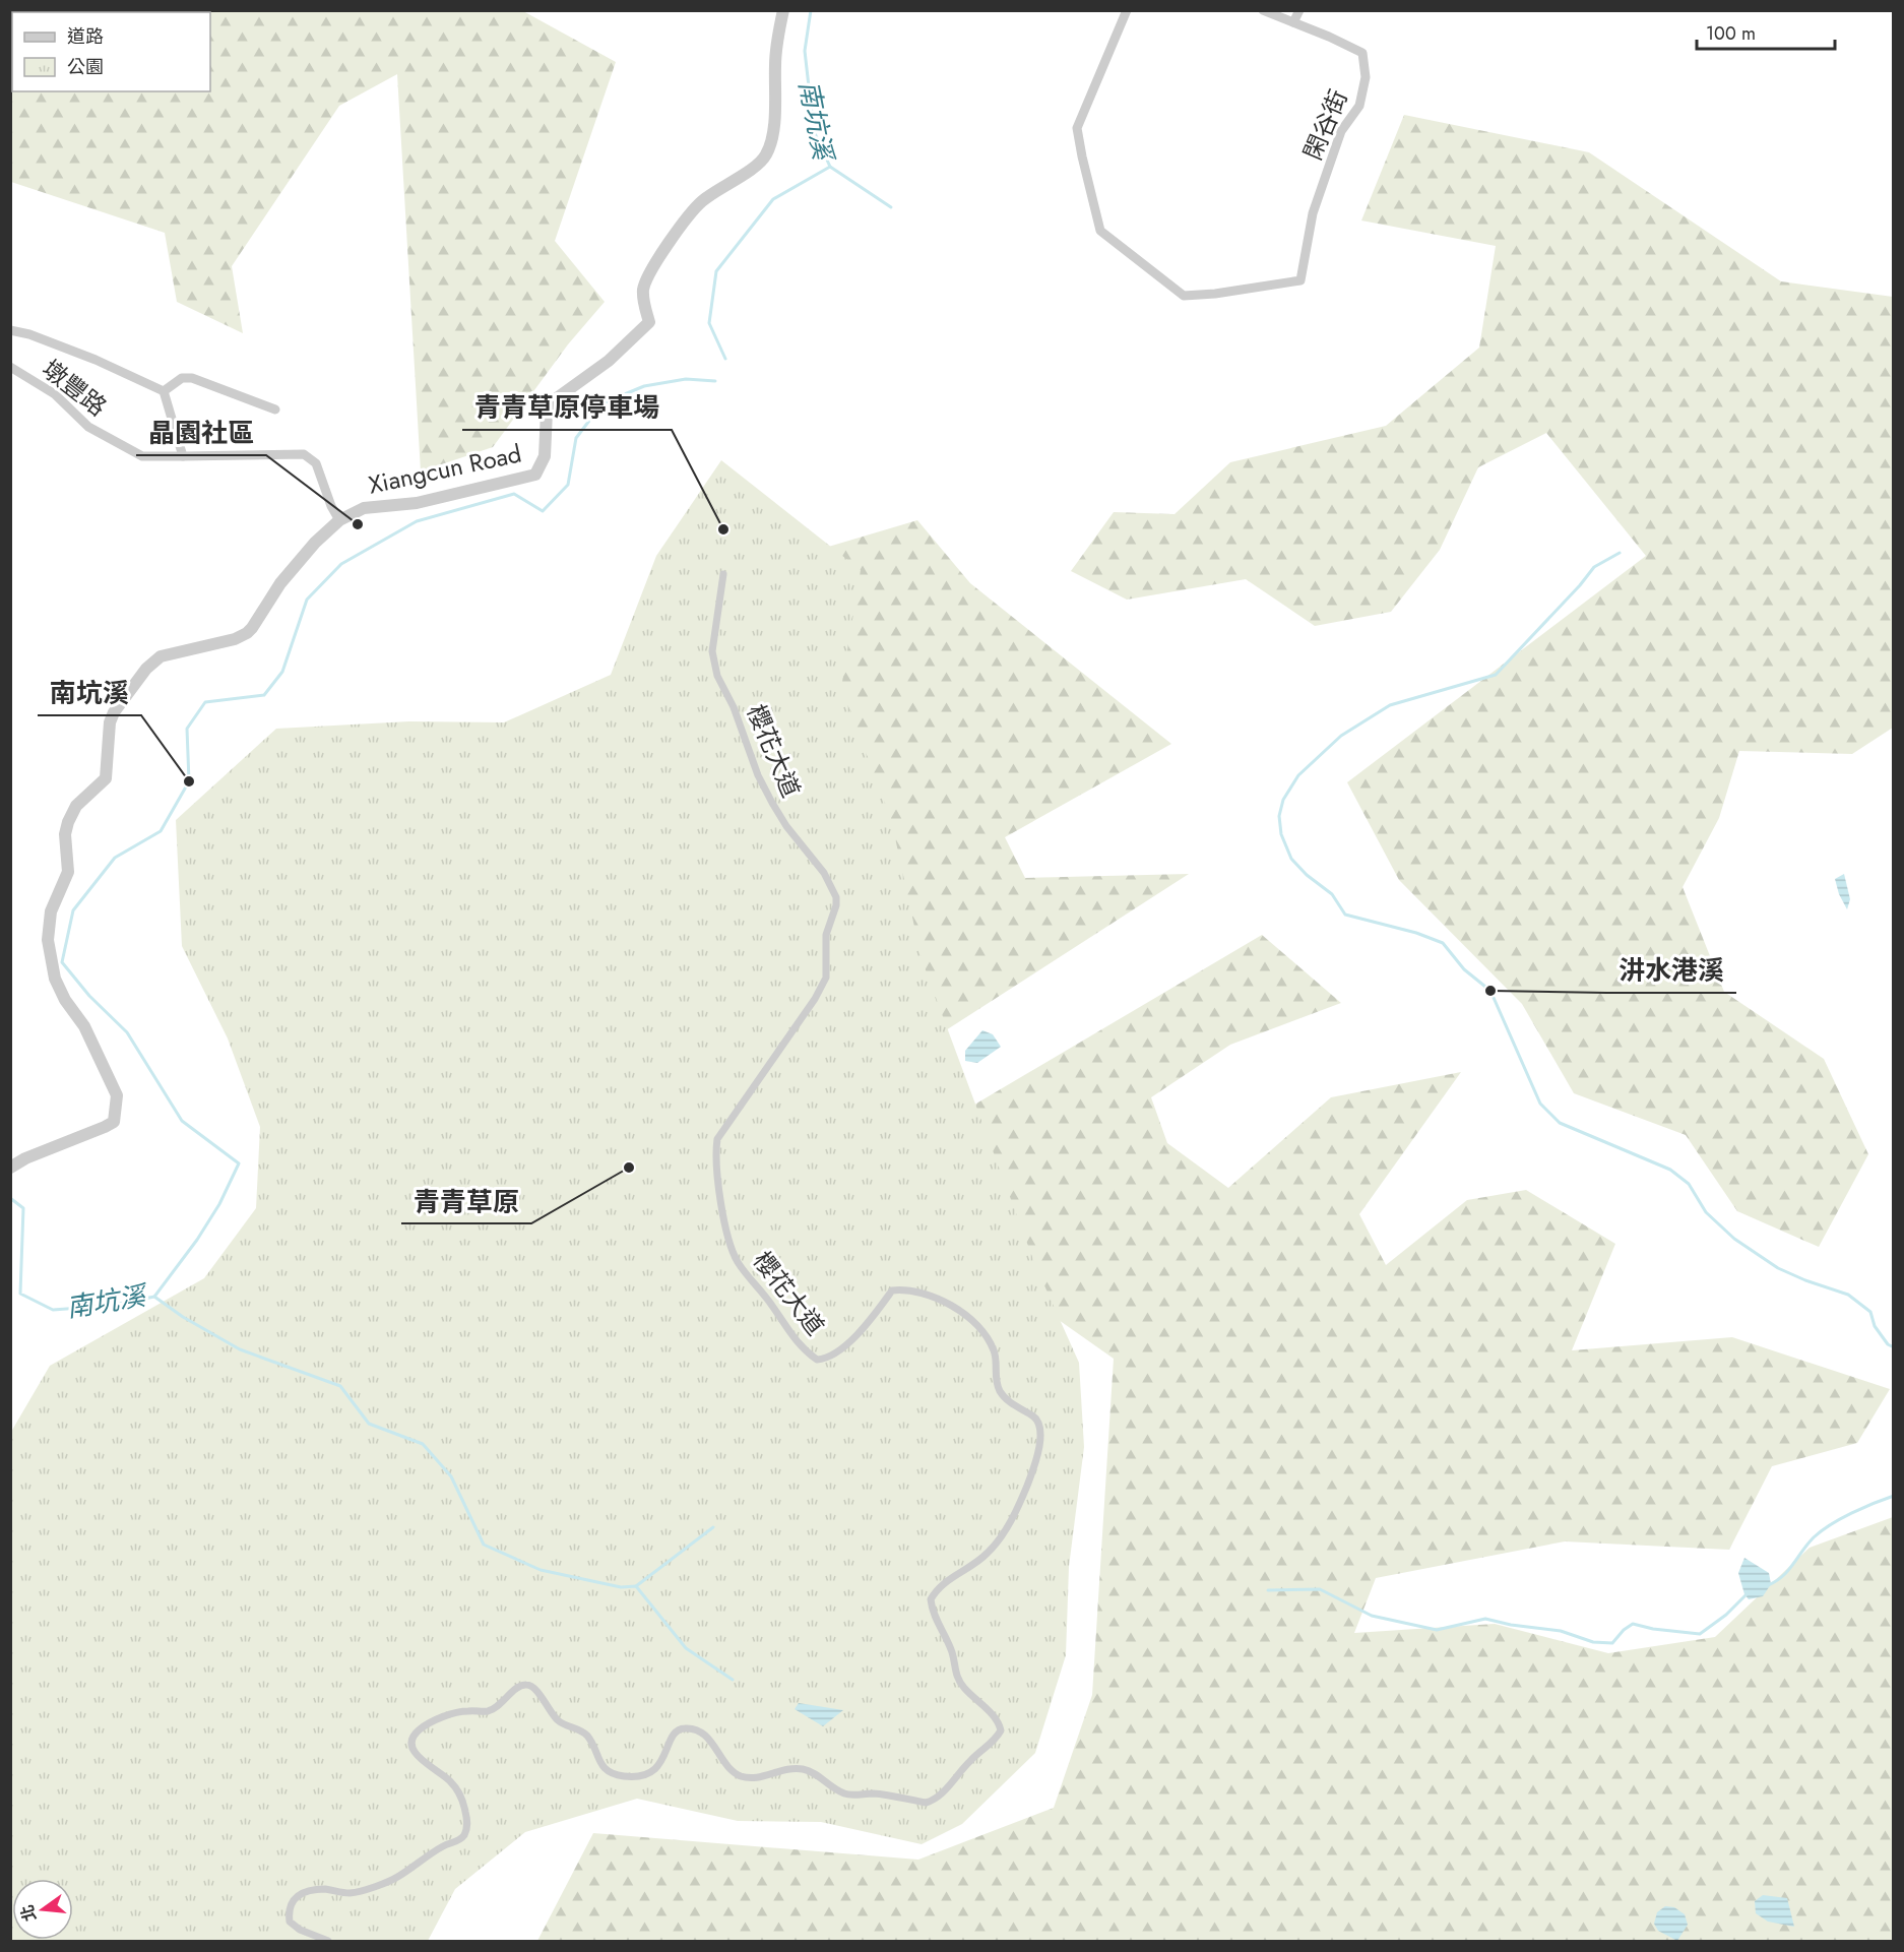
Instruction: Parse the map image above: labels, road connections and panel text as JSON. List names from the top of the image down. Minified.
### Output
{"streets":{"street":["閑谷街","墩豐路","Xiangcun Road","櫻花大道"]},"crossings":[["墩豐路","Xiangcun Road"]],"water":["南坑溪"],"places":["晶園社區","青青草原停車場","南坑溪","汫水港溪","青青草原"],"legend":["道路","公園"],"scale_bar":"100 m","north":"left"}
